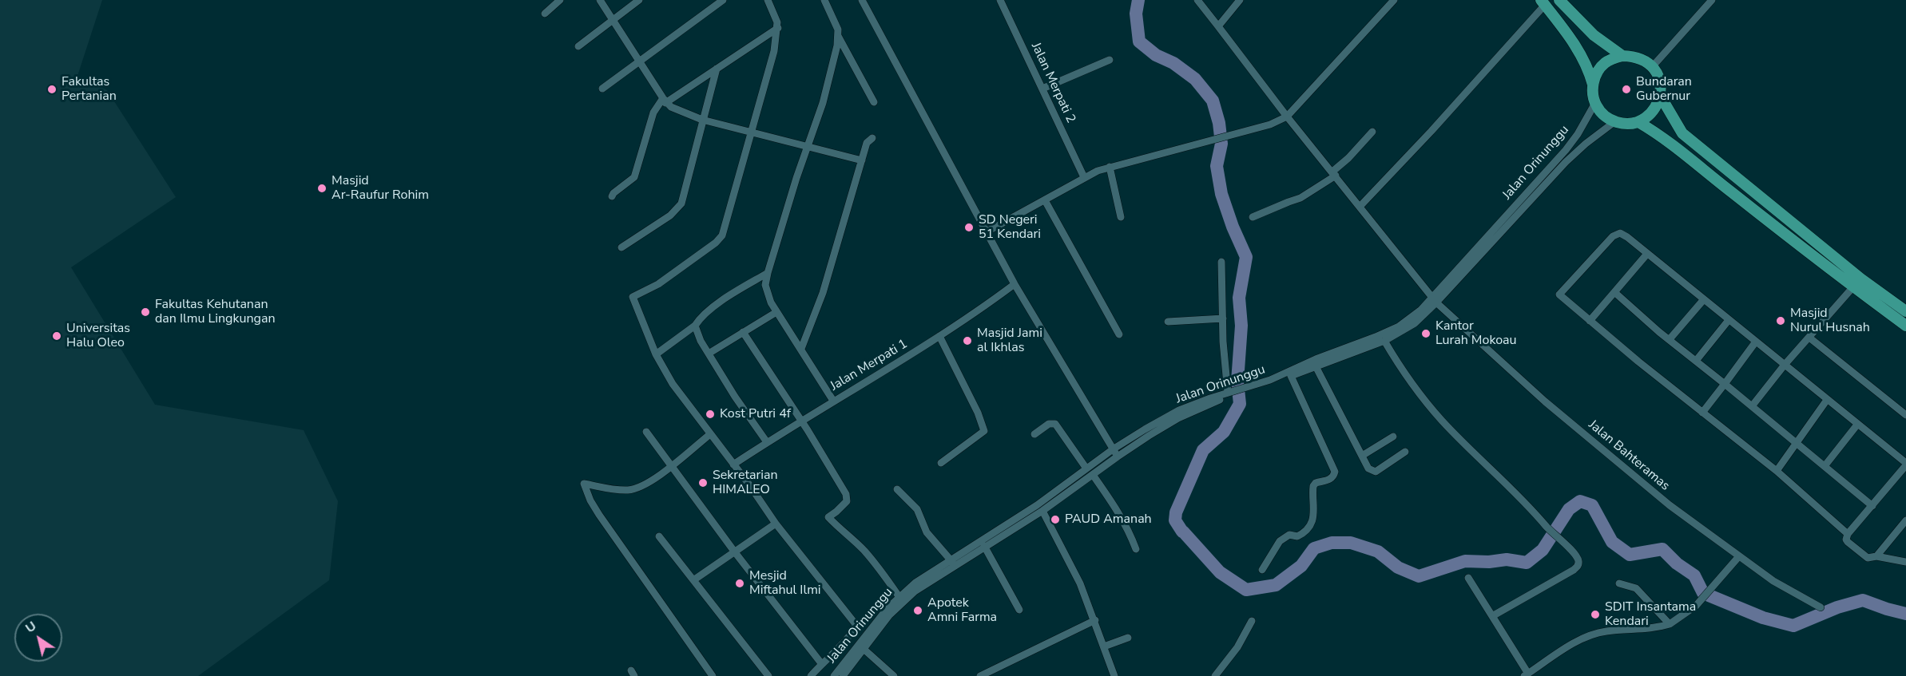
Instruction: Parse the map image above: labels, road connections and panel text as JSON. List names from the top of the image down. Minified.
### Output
{"streets":{"street":["Jalan Merpati 2","Jalan Orinunggu","Jalan Merpati 1","Jalan Bahteramas"]},"crossings":[["Jalan Orinunggu","Jalan Bahteramas"]],"places":["Fakultas Pertanian","Bundaran Gubernur","Masjid Ar-Raufur Rohim","SD Negeri 51 Kendari","Fakultas Kehutanan dan Ilmu Lingkungan","Masjid Nurul Husnah","Kantor Lurah Mokoau","Universitas Halu Oleo","Masjid Jami al Ikhlas","Kost Putri 4f","Sekretarian HIMALEO","PAUD Amanah","Mesjid Miftahul Ilmi","Apotek Amni Farma","SDIT Insantama Kendari"],"north":"top left"}
